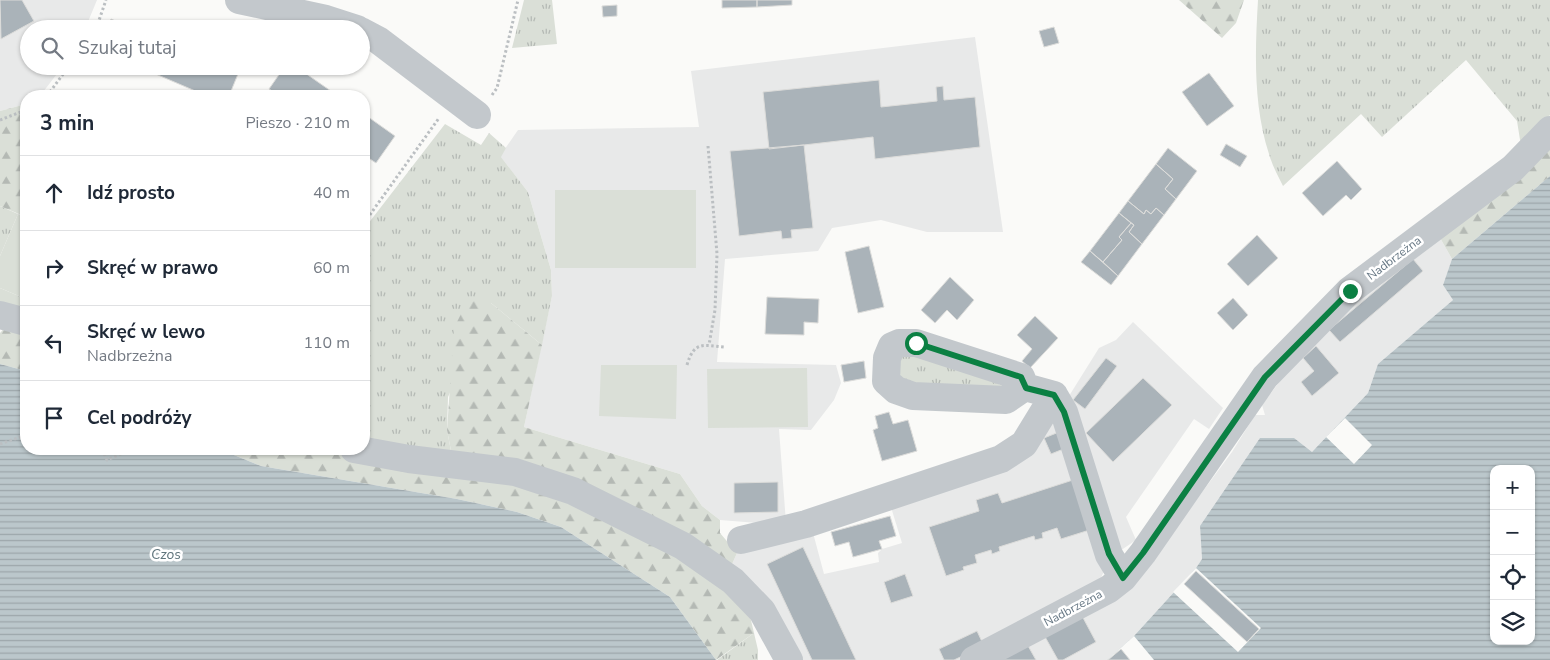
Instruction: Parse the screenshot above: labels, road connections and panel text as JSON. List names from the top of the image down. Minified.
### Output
{"streets":{"street":["Nadbrzeżna"]},"water":["Czos"],"page":{"search":"Szukaj tutaj","heading":["3 min","Pieszo · 210 m"],"list":[["Idź prosto","40 m"],["Skręć w prawo","60 m"],["Skręć w lewo","Nadbrzeżna","110 m"],"Cel podróży"],"map_buttons":["+","−"]}}
